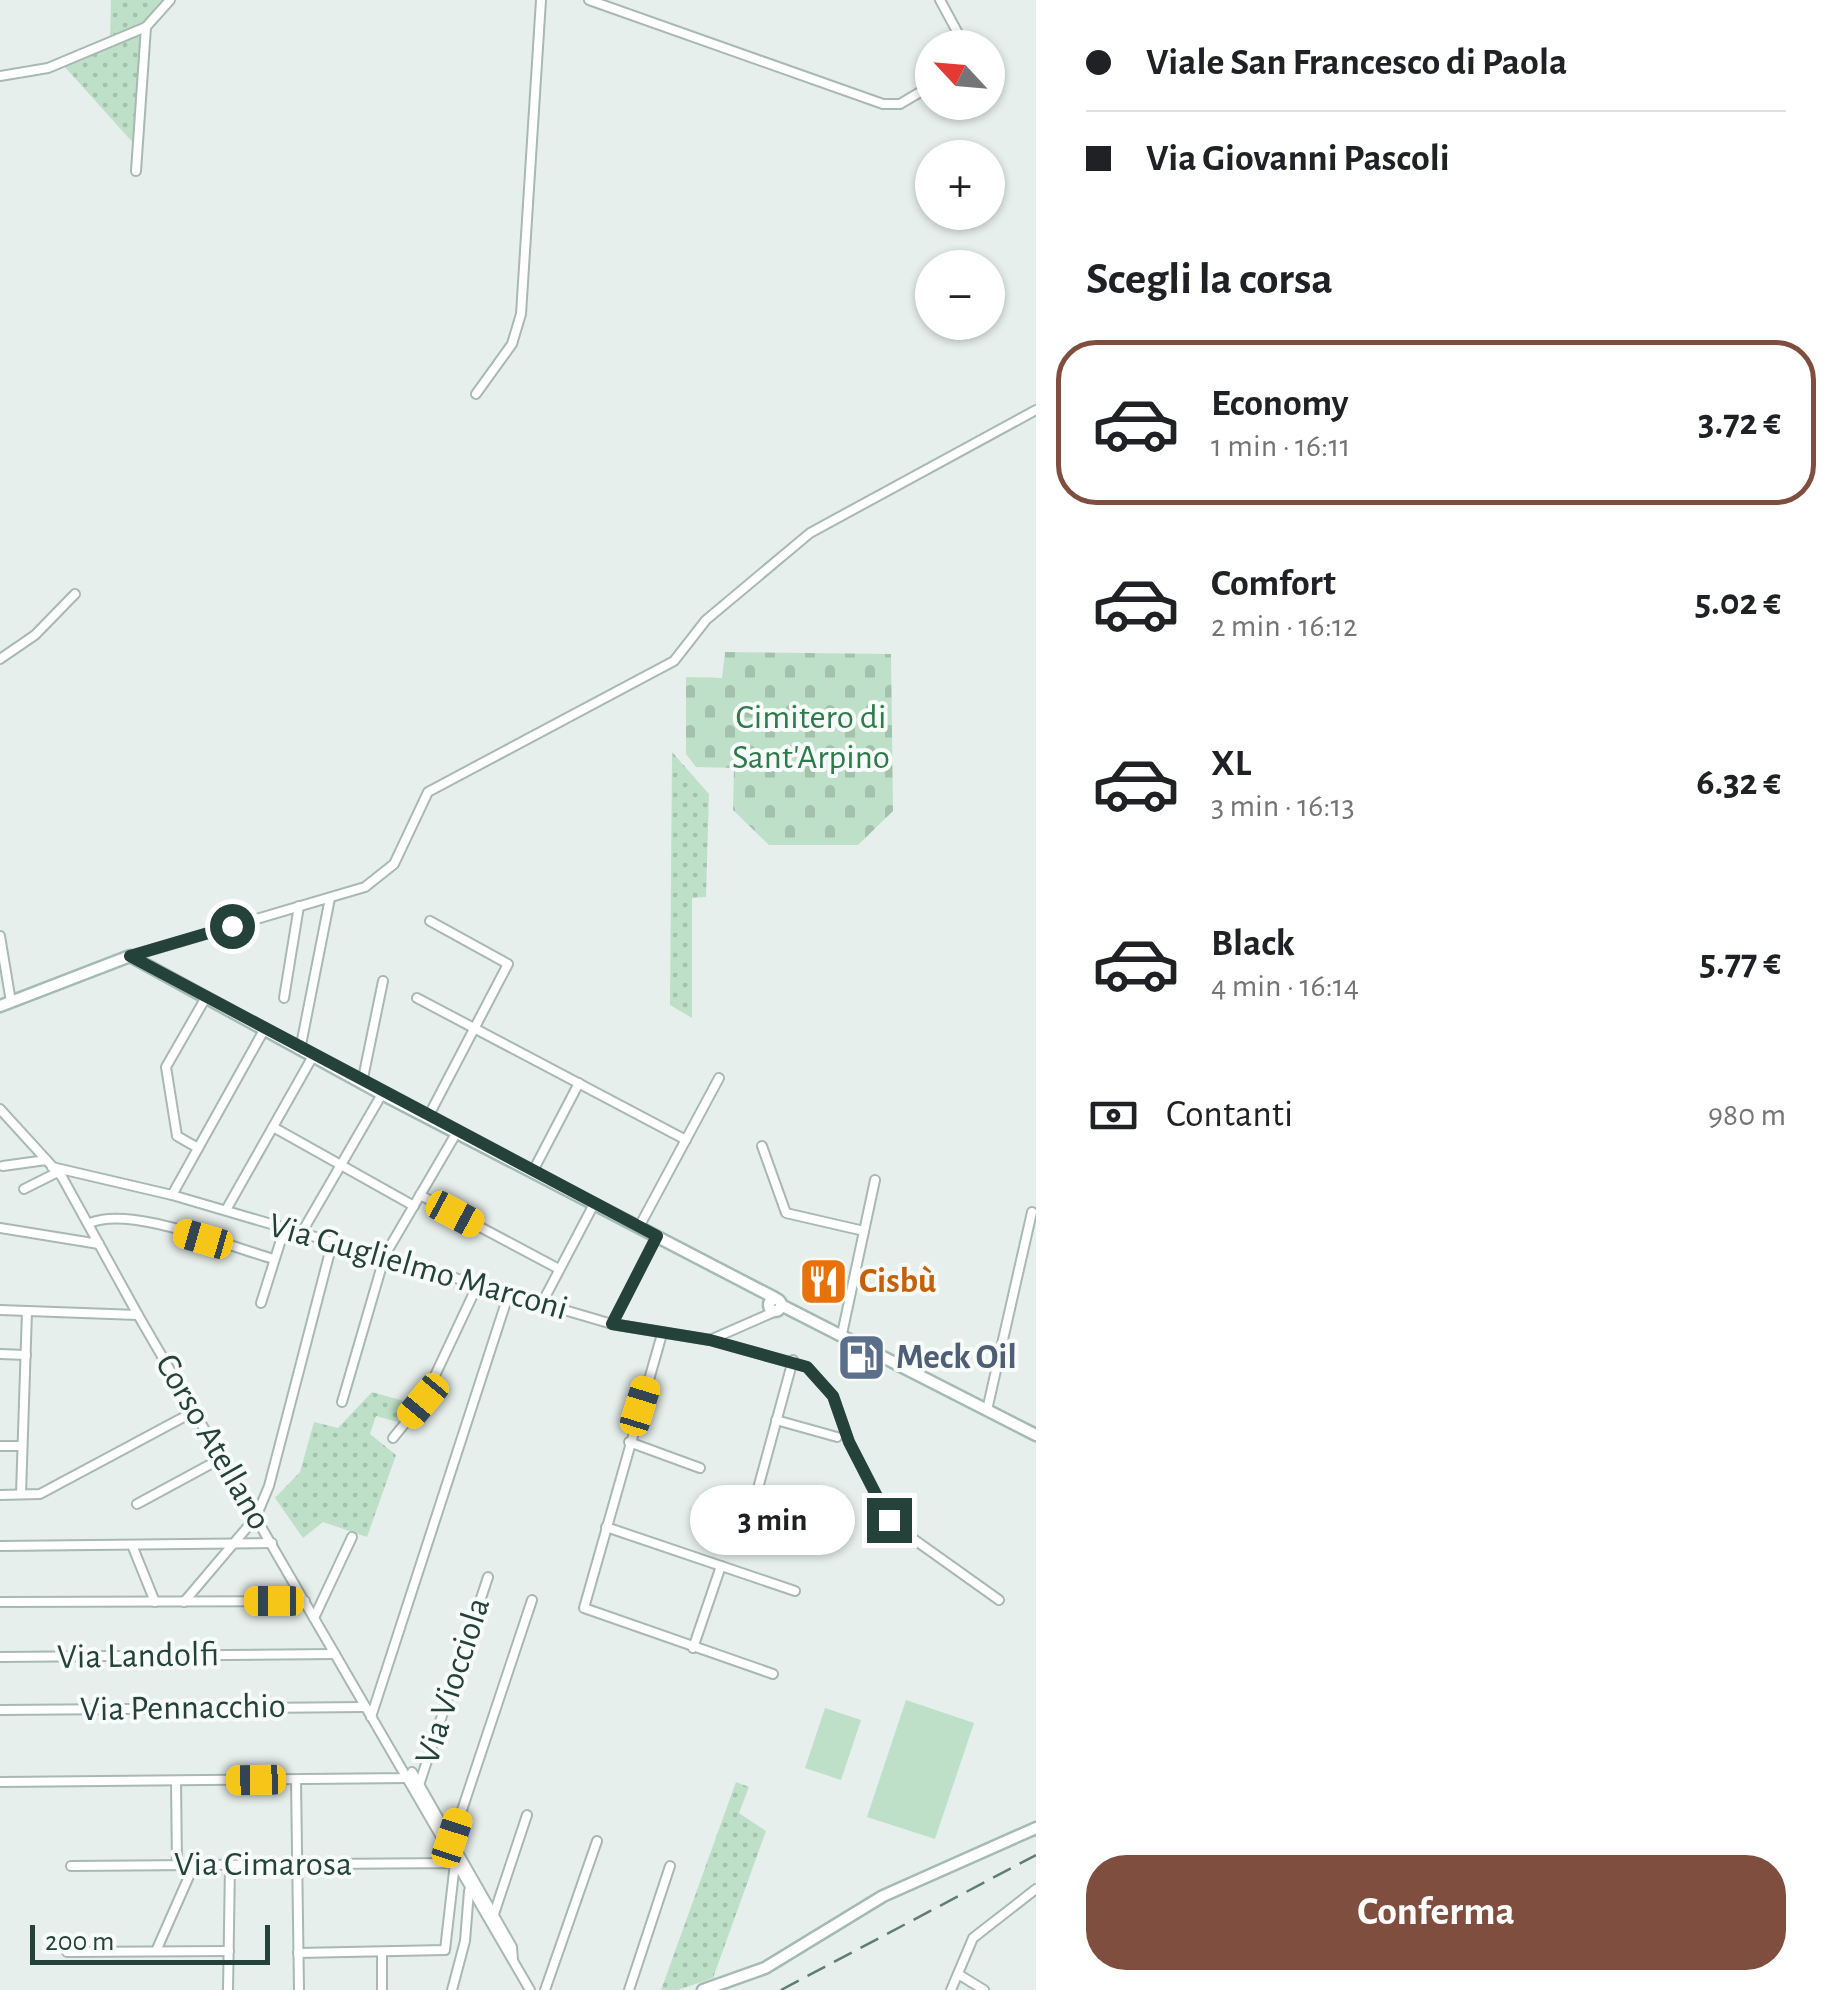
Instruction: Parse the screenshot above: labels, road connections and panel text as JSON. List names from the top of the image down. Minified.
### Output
{"streets":{"street":["Via Guglielmo Marconi","Corso Atellano","Via Landolfi","Via Viocciola","Via Pennacchio","Via Cimarosa"]},"crossings":[["Via Guglielmo Marconi","Corso Atellano"],["Corso Atellano","Via Landolfi"],["Corso Atellano","Via Pennacchio"],["Corso Atellano","Via Cimarosa"]],"parks":["Cimitero di Sant'Arpino"],"places":{"restaurant":["Cisbù"],"fuel station":["Meck Oil"]},"scale_bar":"200 m","north":"top left","page":{"banner":["Viale San Francesco di Paola","Via Giovanni Pascoli"],"map_buttons":["+","−"],"heading":"Scegli la corsa","list":[{"name":"Economy","note":"1 min · 16:11","value":"3.72 €"},{"name":"Comfort","note":"2 min · 16:12","value":"5.02 €"},{"name":"XL","note":"3 min · 16:13","value":"6.32 €"},{"name":"Black","note":"4 min · 16:14","value":"5.77 €"}],"pay":["Contanti","980 m"],"bubble":"3 min","buttons":"Conferma","scale":"200 m"}}
